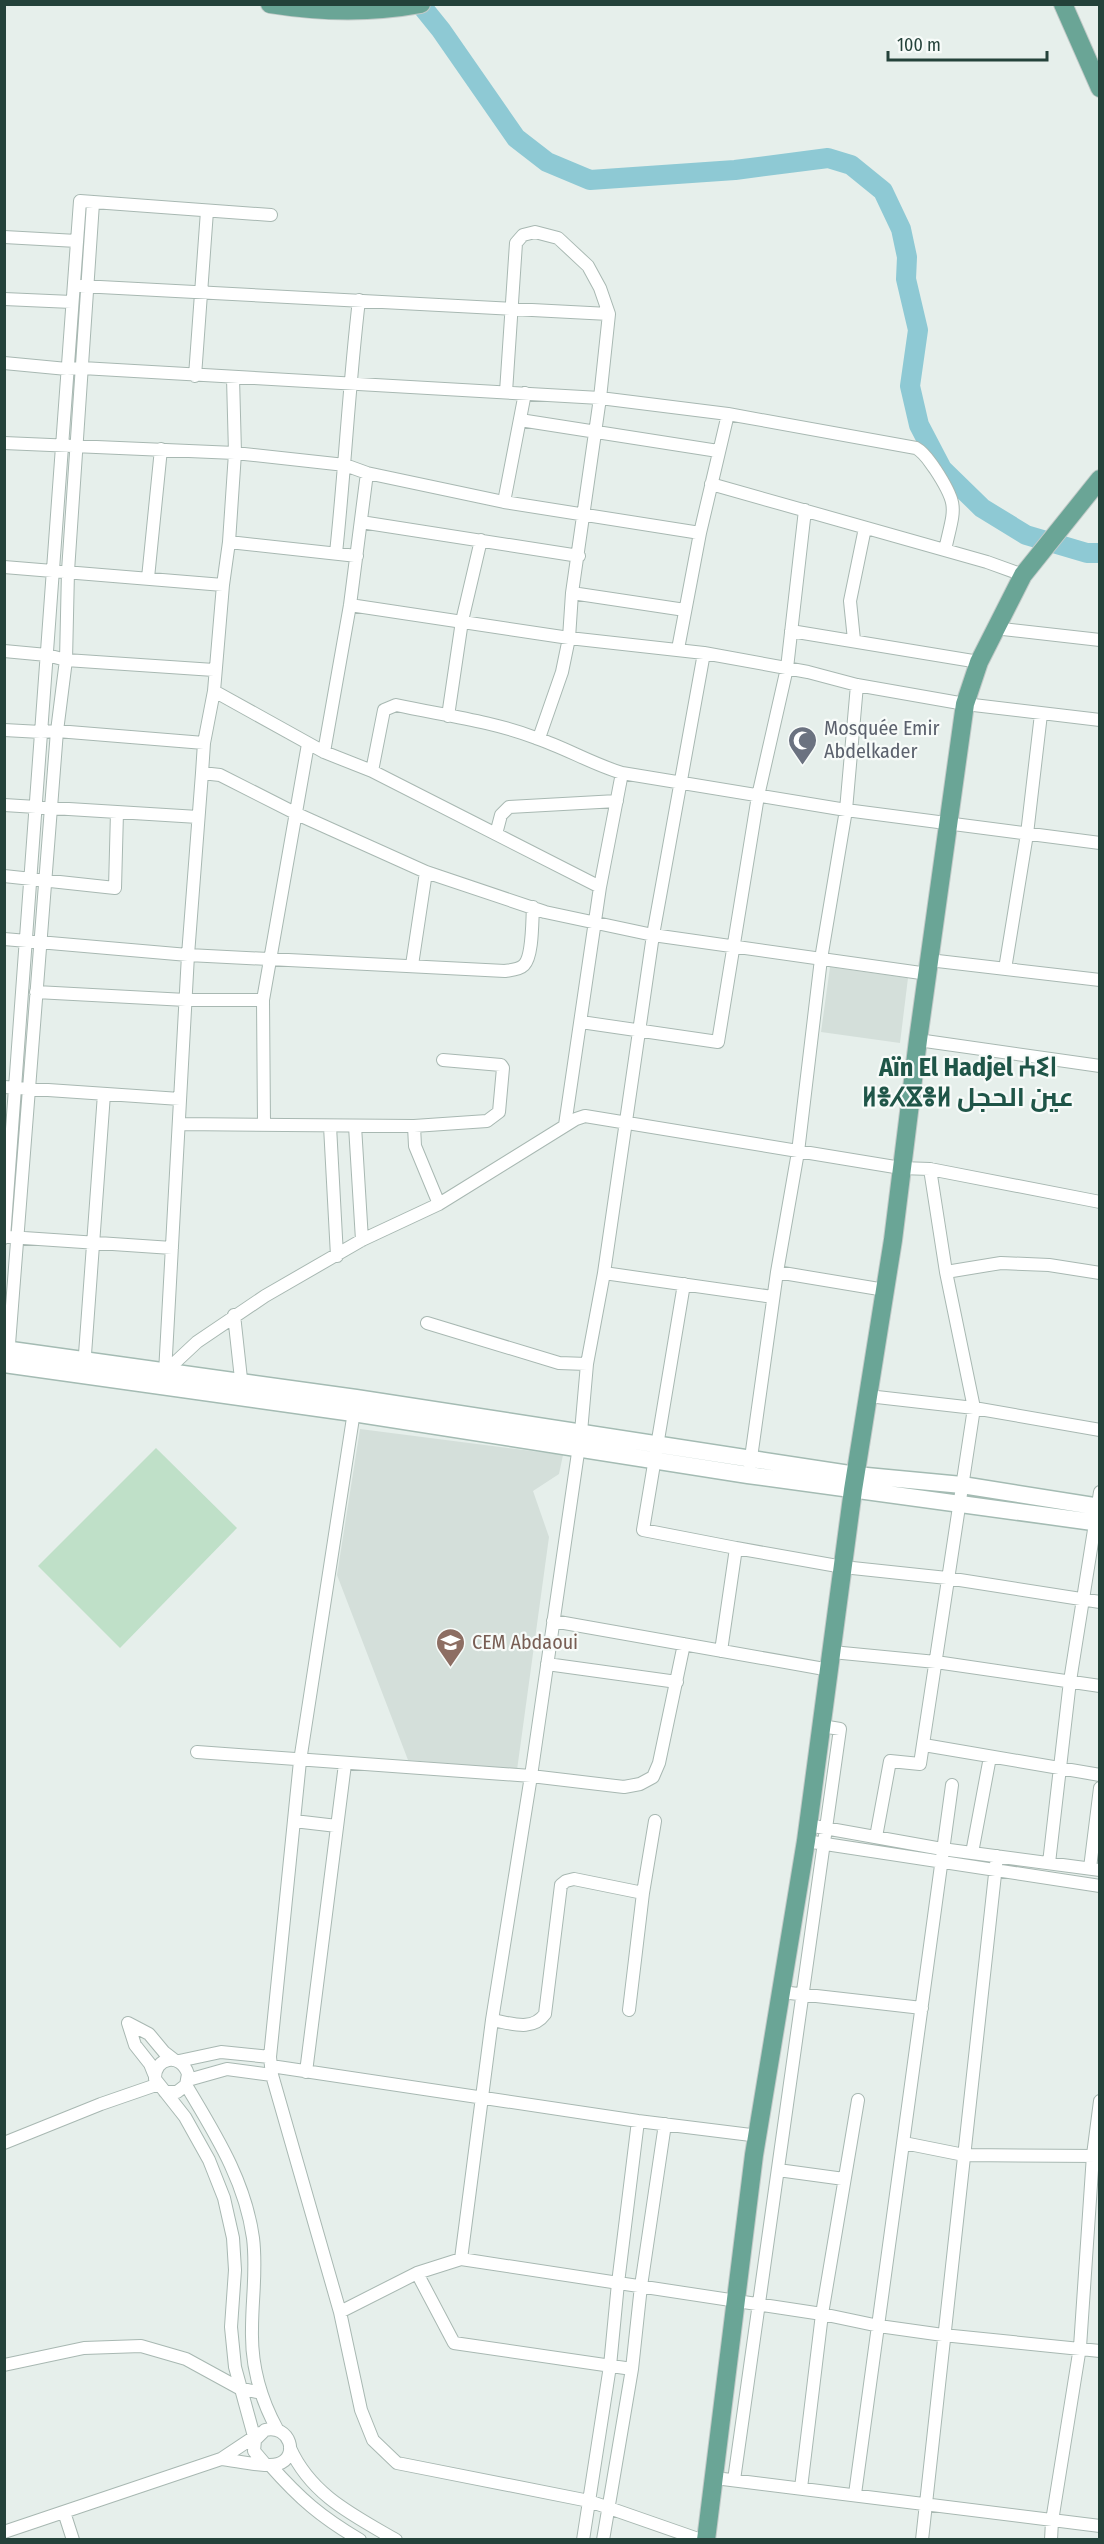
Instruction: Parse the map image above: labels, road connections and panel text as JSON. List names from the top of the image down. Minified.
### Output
{"districts":["Aïn El Hadjel ⵄⵉⵏ ⵍⴻⵃⴵⴻⵍ عين الحجل"],"places":{"mosque":["Mosquée Emir Abdelkader"],"school or university":["CEM Abdaoui"]},"scale_bar":"100 m"}
